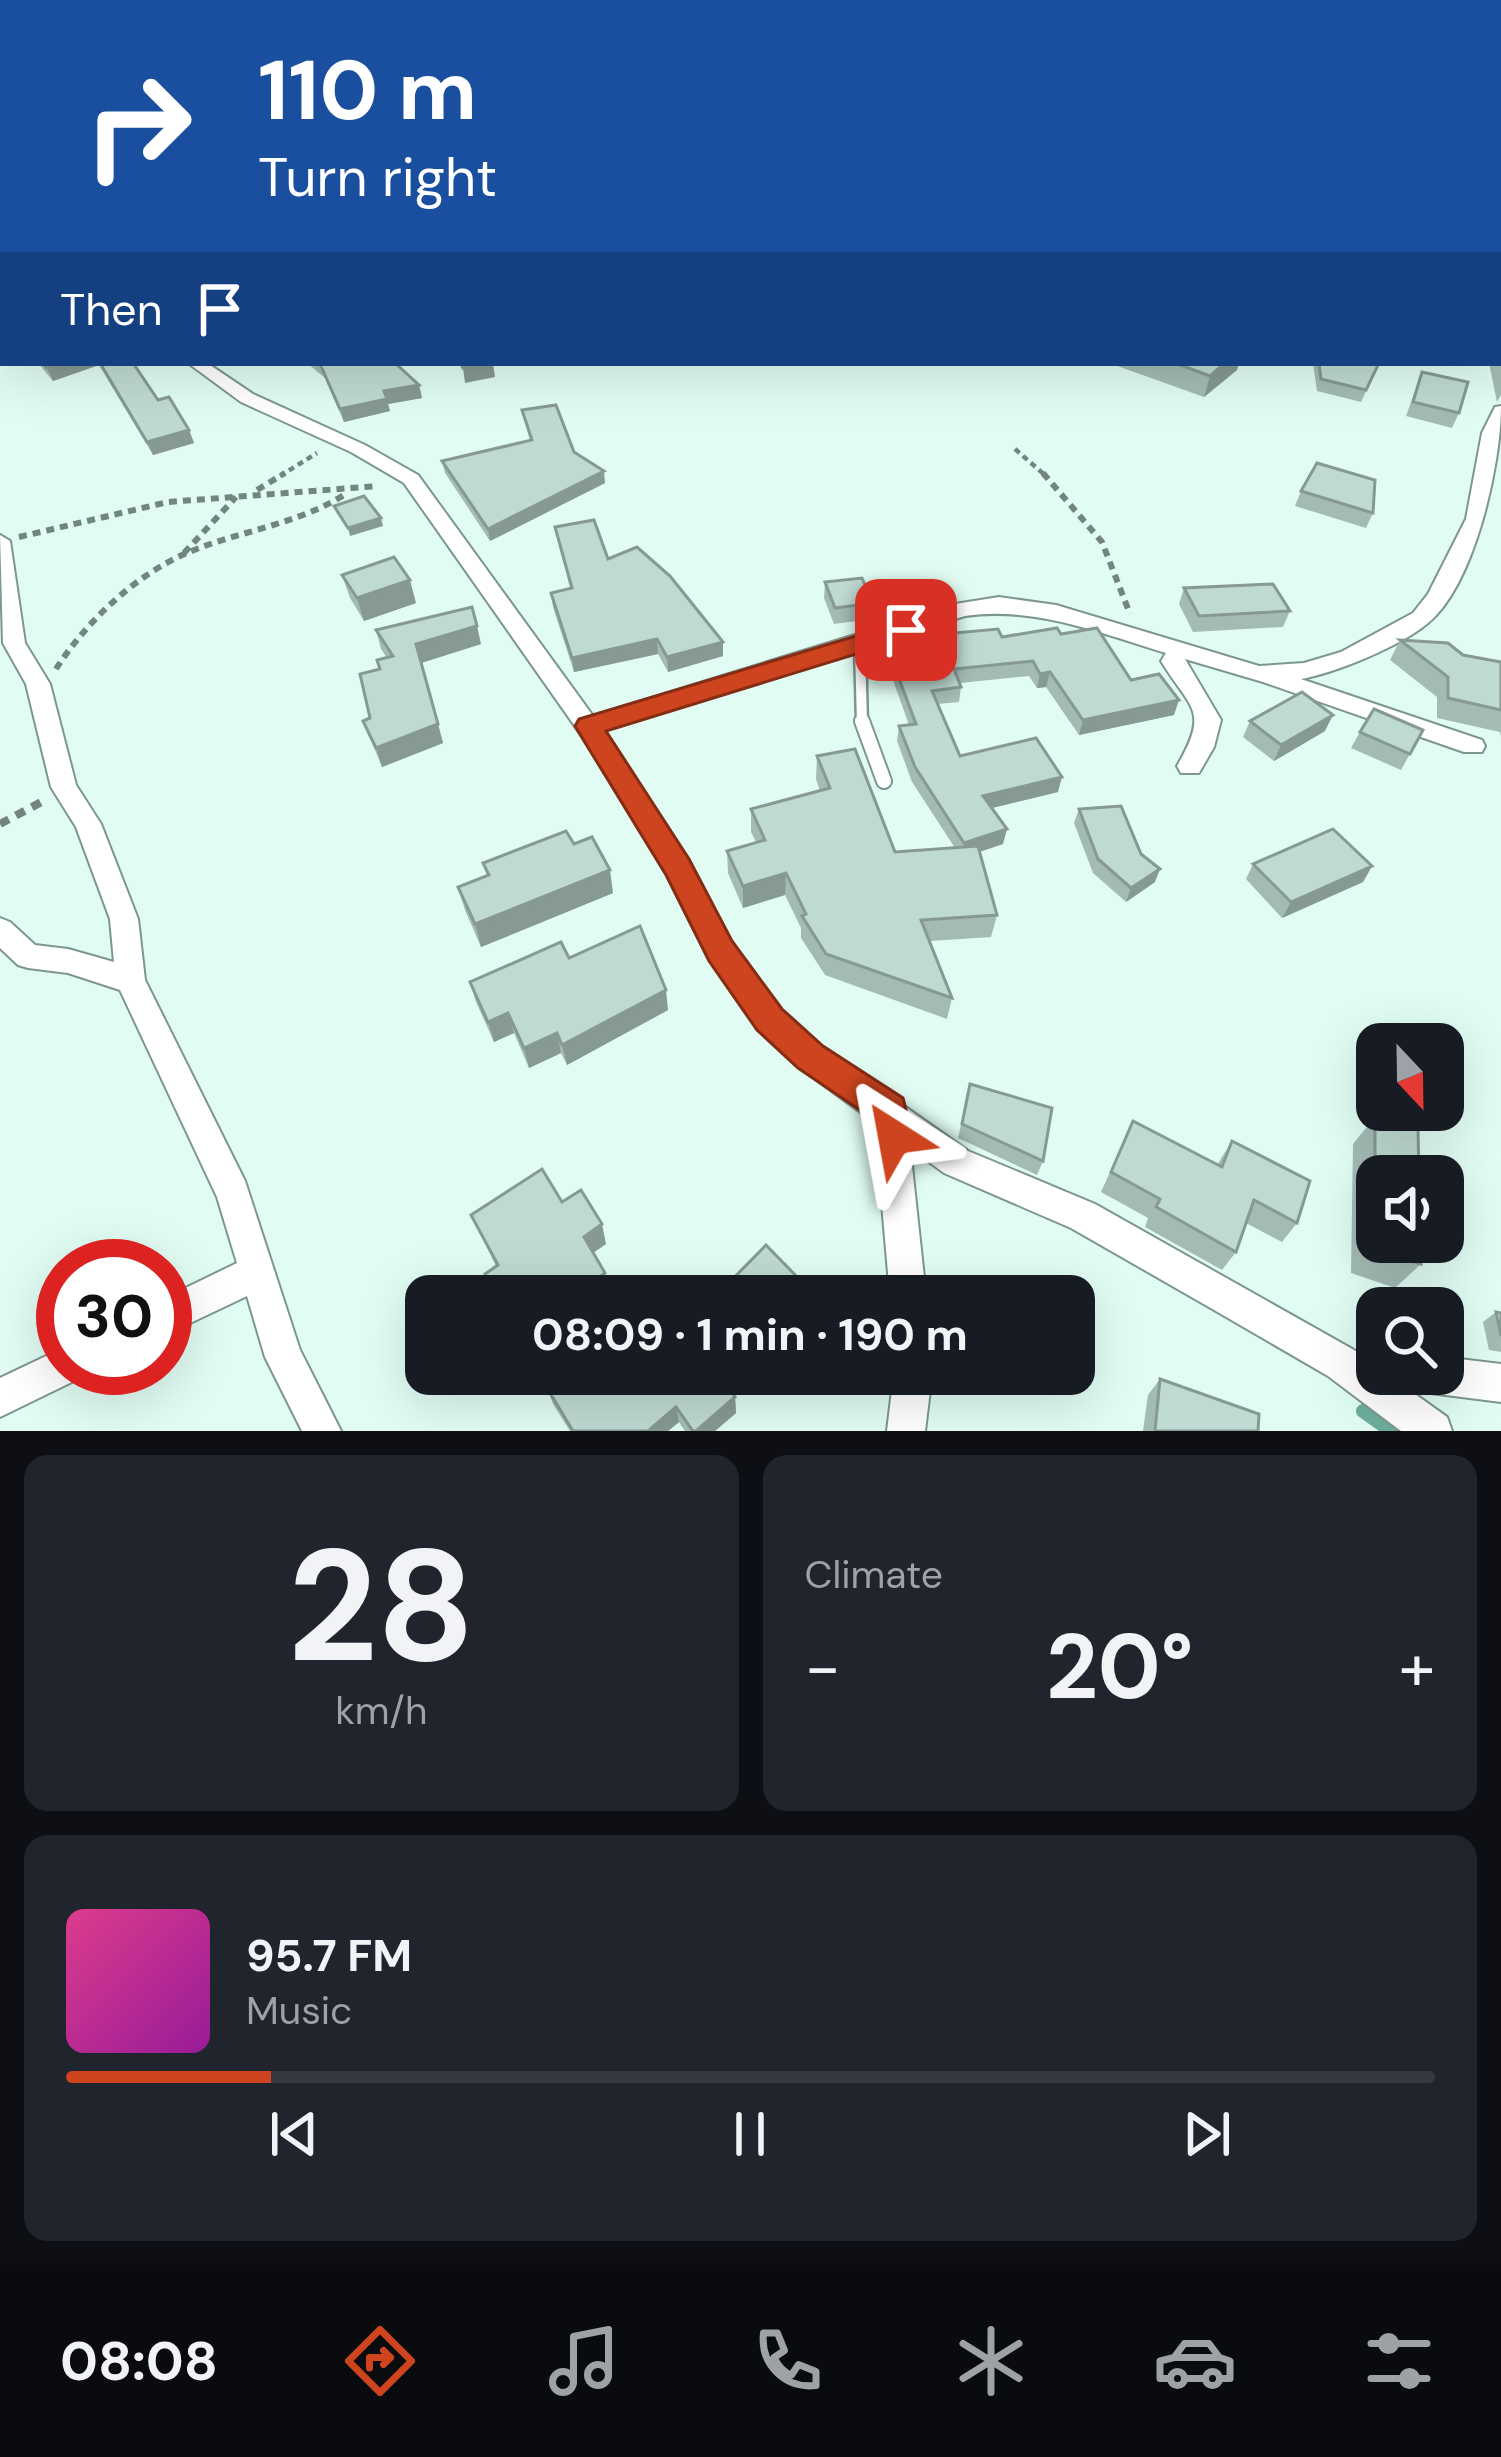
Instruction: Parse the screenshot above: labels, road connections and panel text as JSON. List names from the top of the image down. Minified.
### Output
{"north":"bottom","page":{"turn":["110 m","Turn right"],"then":"Then","limit":"30","trip":"08:09 · 1 min · 190 m","tile":[["28","km/h"],"Climate"],"heat":["−","20°","+"],"song":["95.7 FM","Music"],"tabs":"08:08"}}
